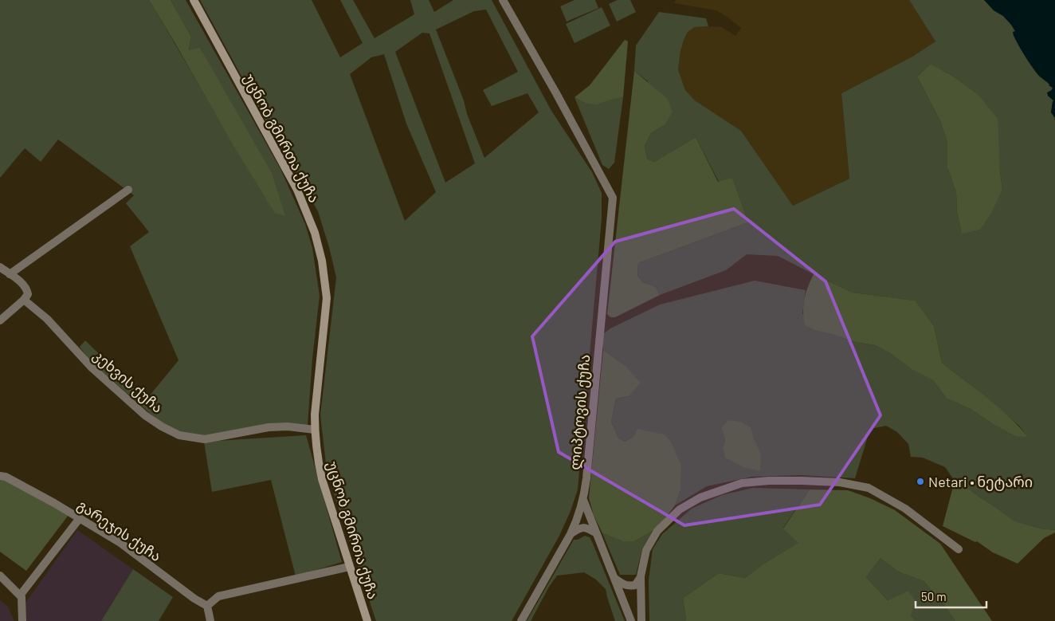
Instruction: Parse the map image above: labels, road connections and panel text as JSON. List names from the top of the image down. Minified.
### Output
{"streets":{"main road":["უცნობ გმირთა ქუჩა"],"street":["კეხვის ქუჩა","ლიპტოვის ქუჩა","გარეჯის ქუჩა"]},"crossings":[["უცნობ გმირთა ქუჩა","კეხვის ქუჩა"]],"places":["Netari • ნეტარი"],"scale_bar":"50 m"}
